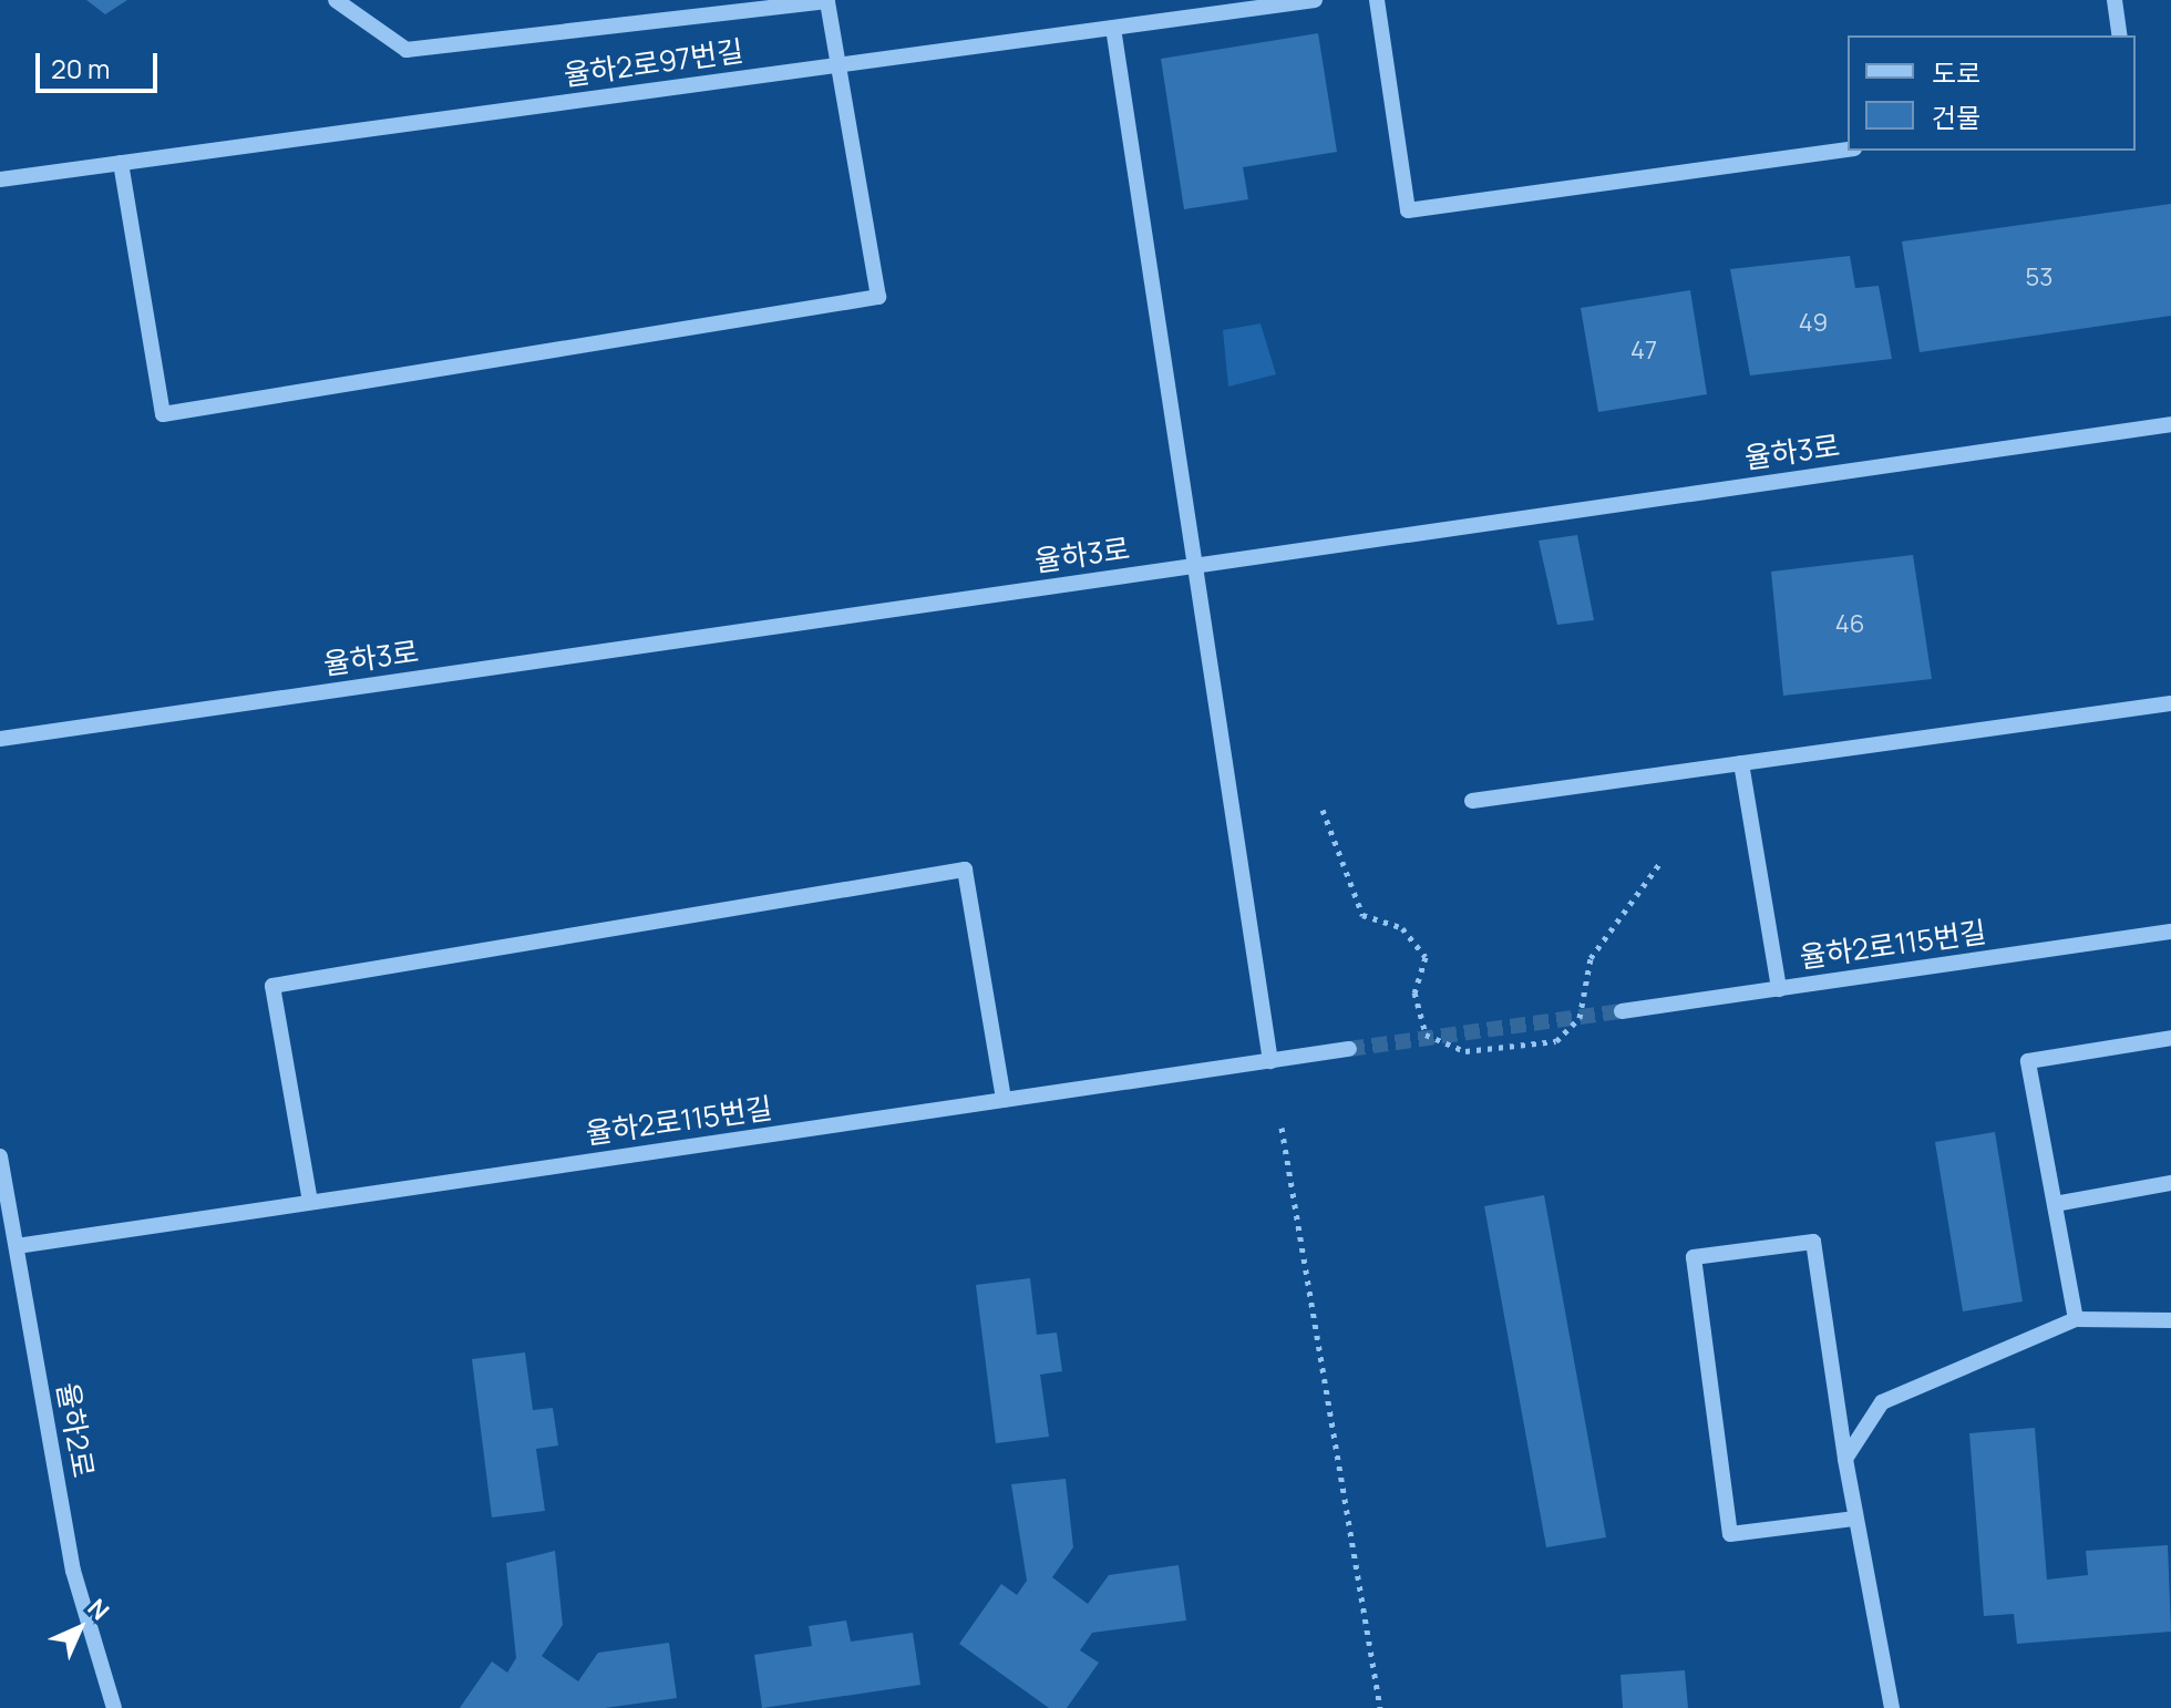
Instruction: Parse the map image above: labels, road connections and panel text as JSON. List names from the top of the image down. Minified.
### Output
{"streets":{"street":["율하2로97번길","율하3로","율하2로115번길","율하2로"]},"crossings":[["율하2로115번길","율하2로"]],"house_numbers":["53","49","47","46"],"legend":["도로","건물"],"scale_bar":"20 m","north":"top right"}
